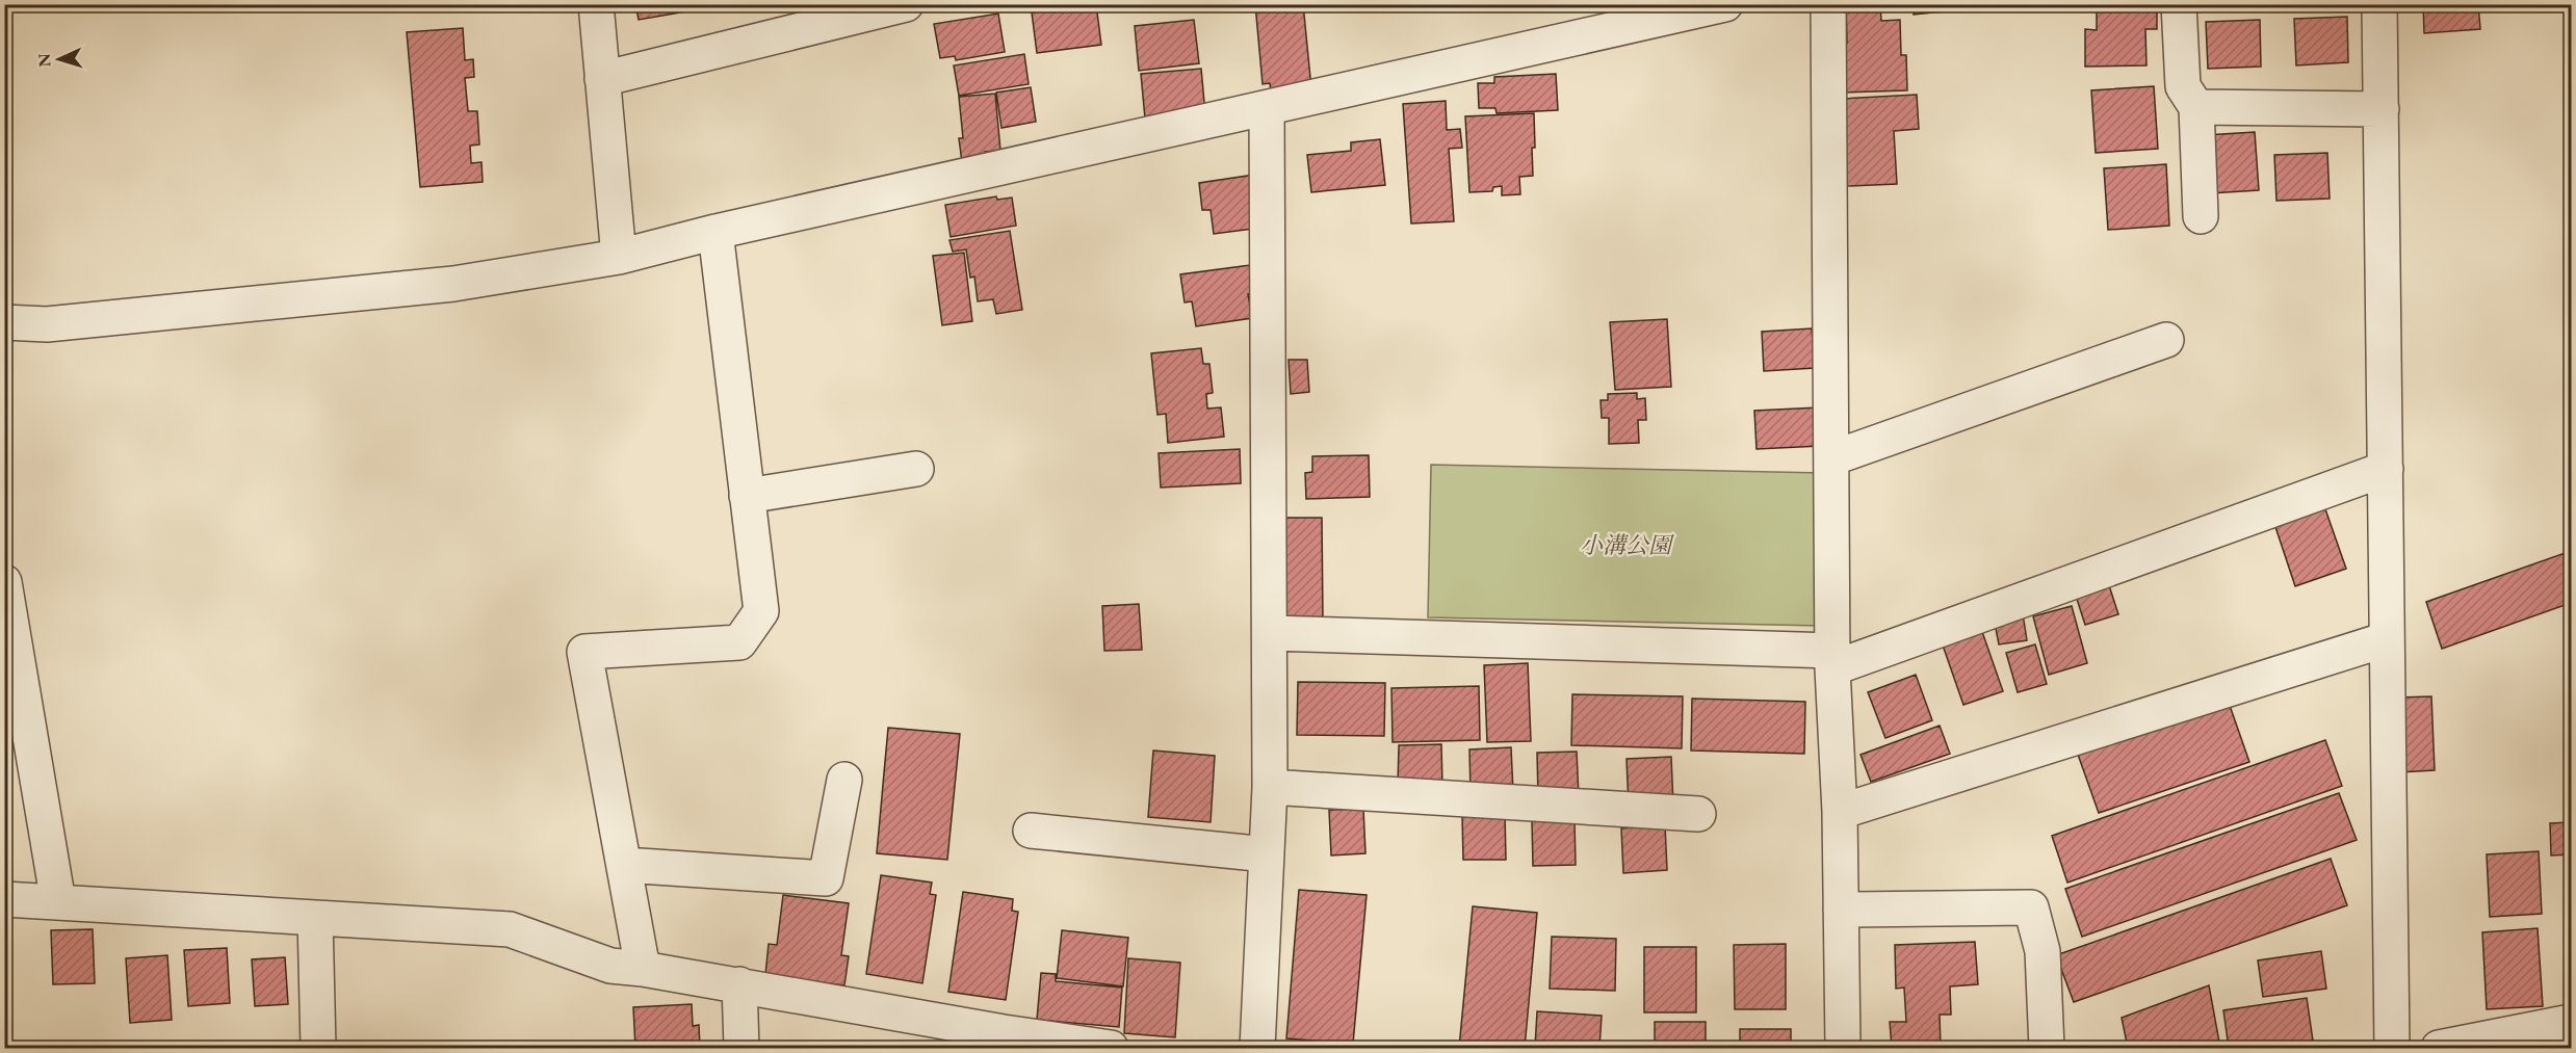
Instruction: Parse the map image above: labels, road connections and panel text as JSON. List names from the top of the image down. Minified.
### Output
{"parks":["小溝公園"],"north":"left"}
